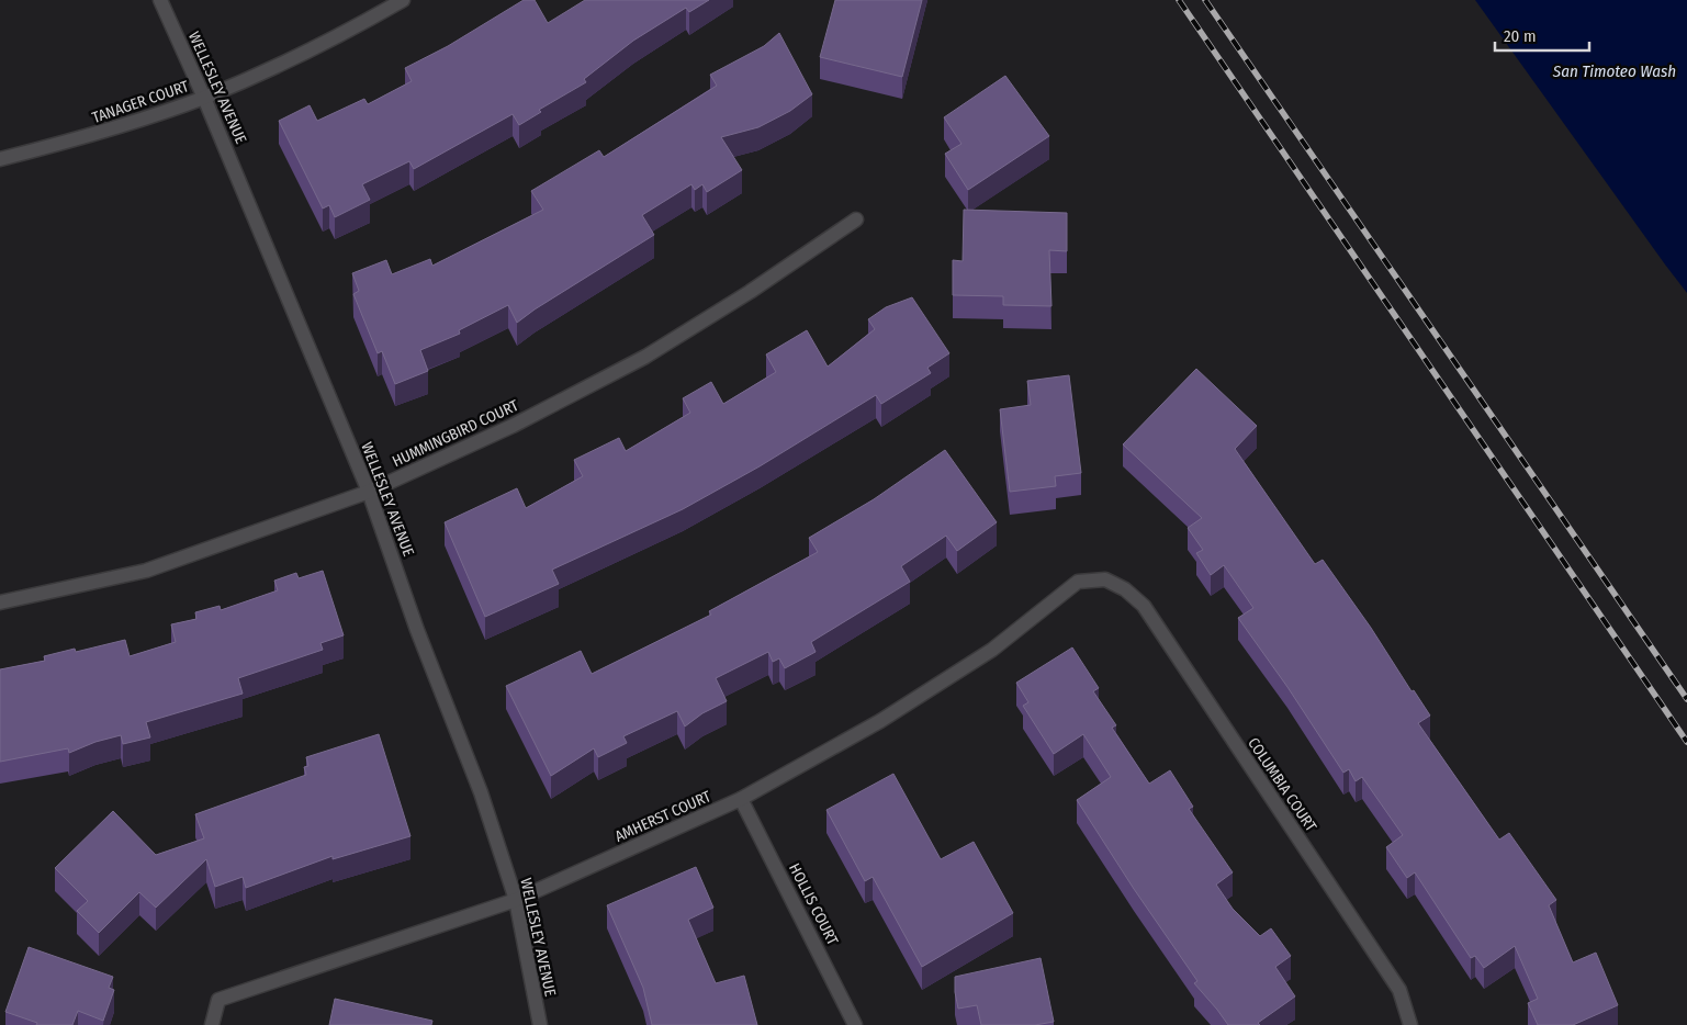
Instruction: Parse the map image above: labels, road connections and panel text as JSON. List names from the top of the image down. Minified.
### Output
{"streets":{"street":["WELLESLEY AVENUE","TANAGER COURT","HUMMINGBIRD COURT","COLUMBIA COURT","AMHERST COURT","HOLLIS COURT"]},"crossings":[["WELLESLEY AVENUE","TANAGER COURT"],["WELLESLEY AVENUE","HUMMINGBIRD COURT"],["WELLESLEY AVENUE","AMHERST COURT"],["COLUMBIA COURT","AMHERST COURT"],["AMHERST COURT","HOLLIS COURT"]],"water":["San Timoteo Wash"],"scale_bar":"20 m"}
